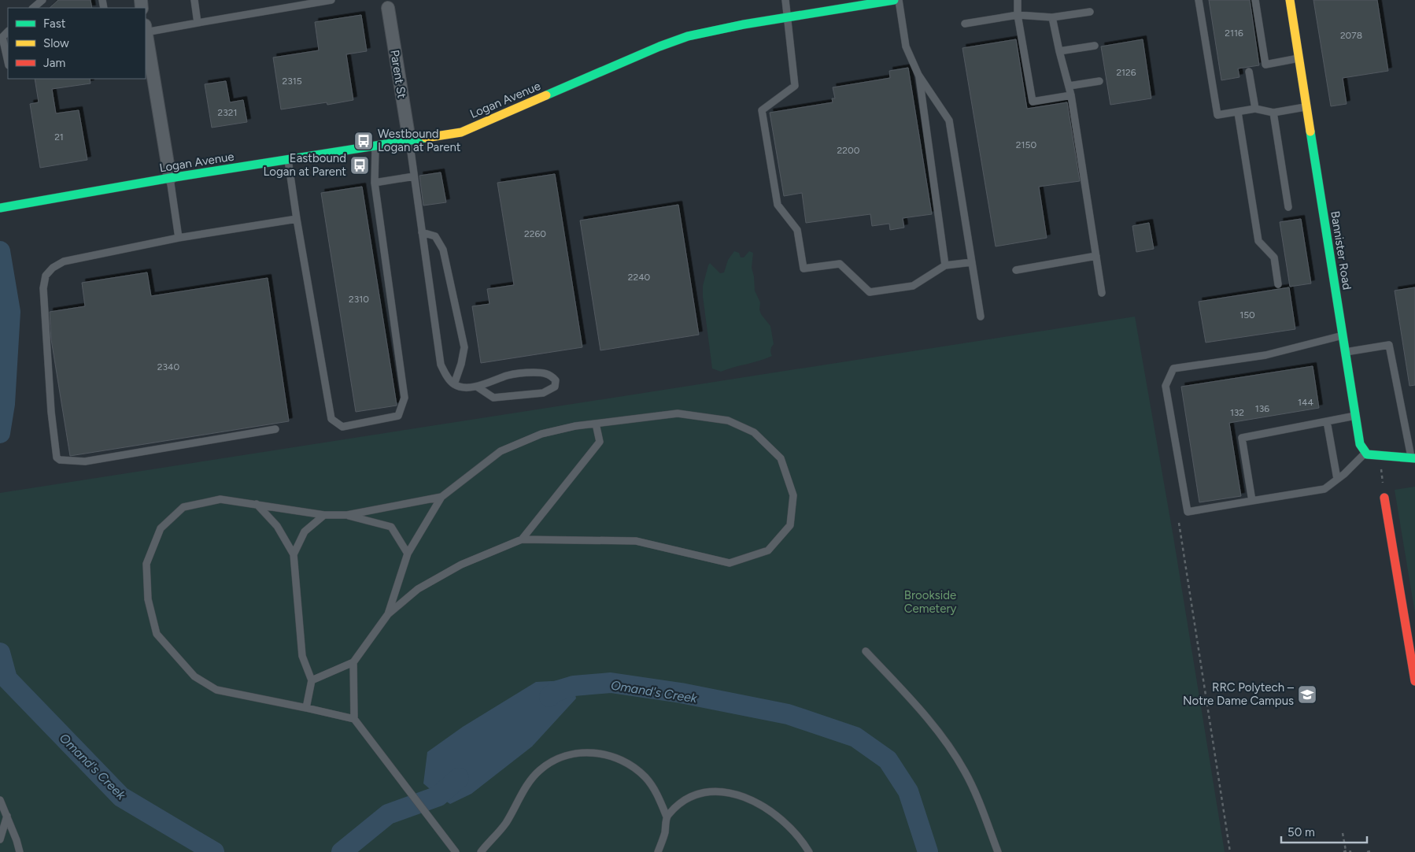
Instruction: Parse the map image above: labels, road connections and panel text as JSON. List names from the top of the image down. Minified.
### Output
{"streets":{"street":["Parent St","Logan Avenue","Bannister Road"]},"crossings":[["Parent St","Logan Avenue"]],"water":["Omand's Creek"],"parks":["Brookside Cemetery"],"places":{"bus stop":["Westbound Logan at Parent","Eastbound Logan at Parent"],"school or university":["RRC Polytech – Notre Dame Campus"]},"house_numbers":["2116","2078","2126","2315","2321","21","2150","2200","2260","2240","2310","150","2340","144","136","132"],"legend":["Fast","Slow","Jam"],"scale_bar":"50 m"}
